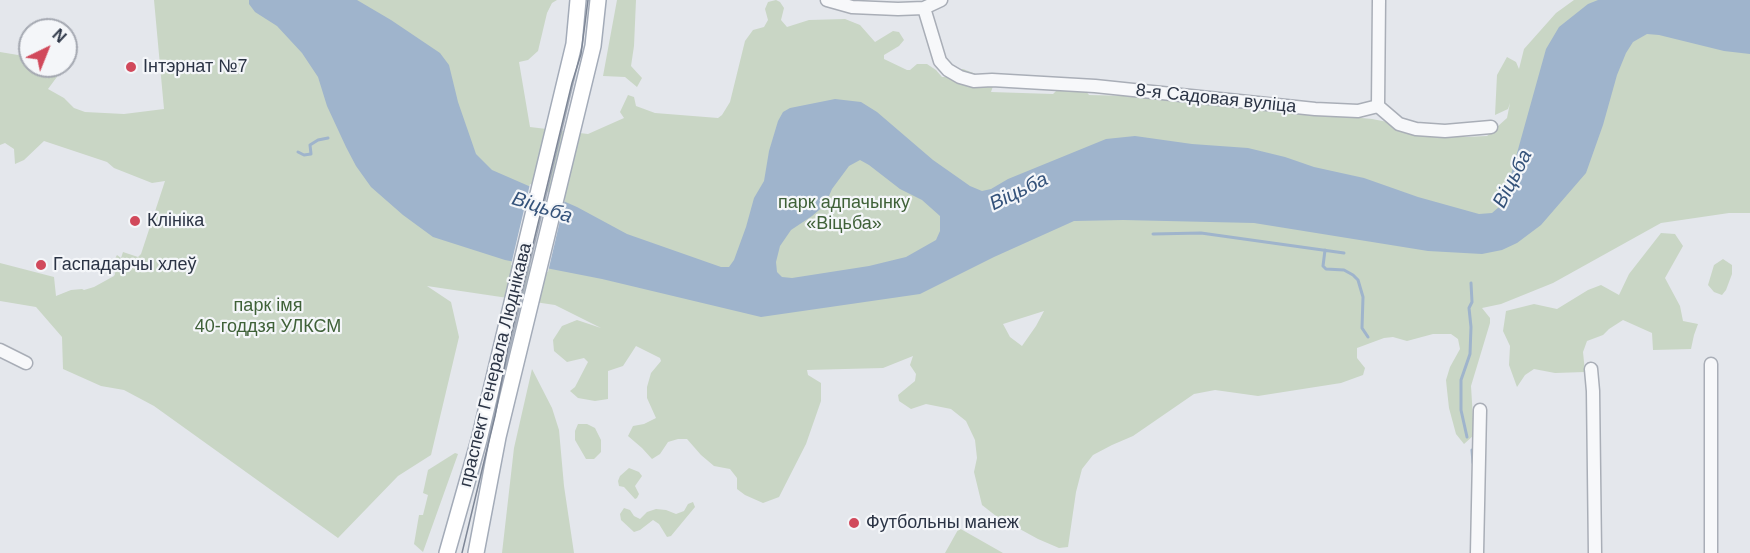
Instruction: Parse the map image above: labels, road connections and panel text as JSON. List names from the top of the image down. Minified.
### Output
{"streets":{"main road":["праспект Генерала Люднікава"],"street":["8-я Садовая вуліца"]},"water":["Віцьба"],"parks":["парк адпачынку «Віцьба»","парк імя 40-годдзя УЛКСМ"],"places":["Інтэрнат №7","Клініка","Гаспадарчы хлеў","Футбольны манеж"],"north":"top right"}
